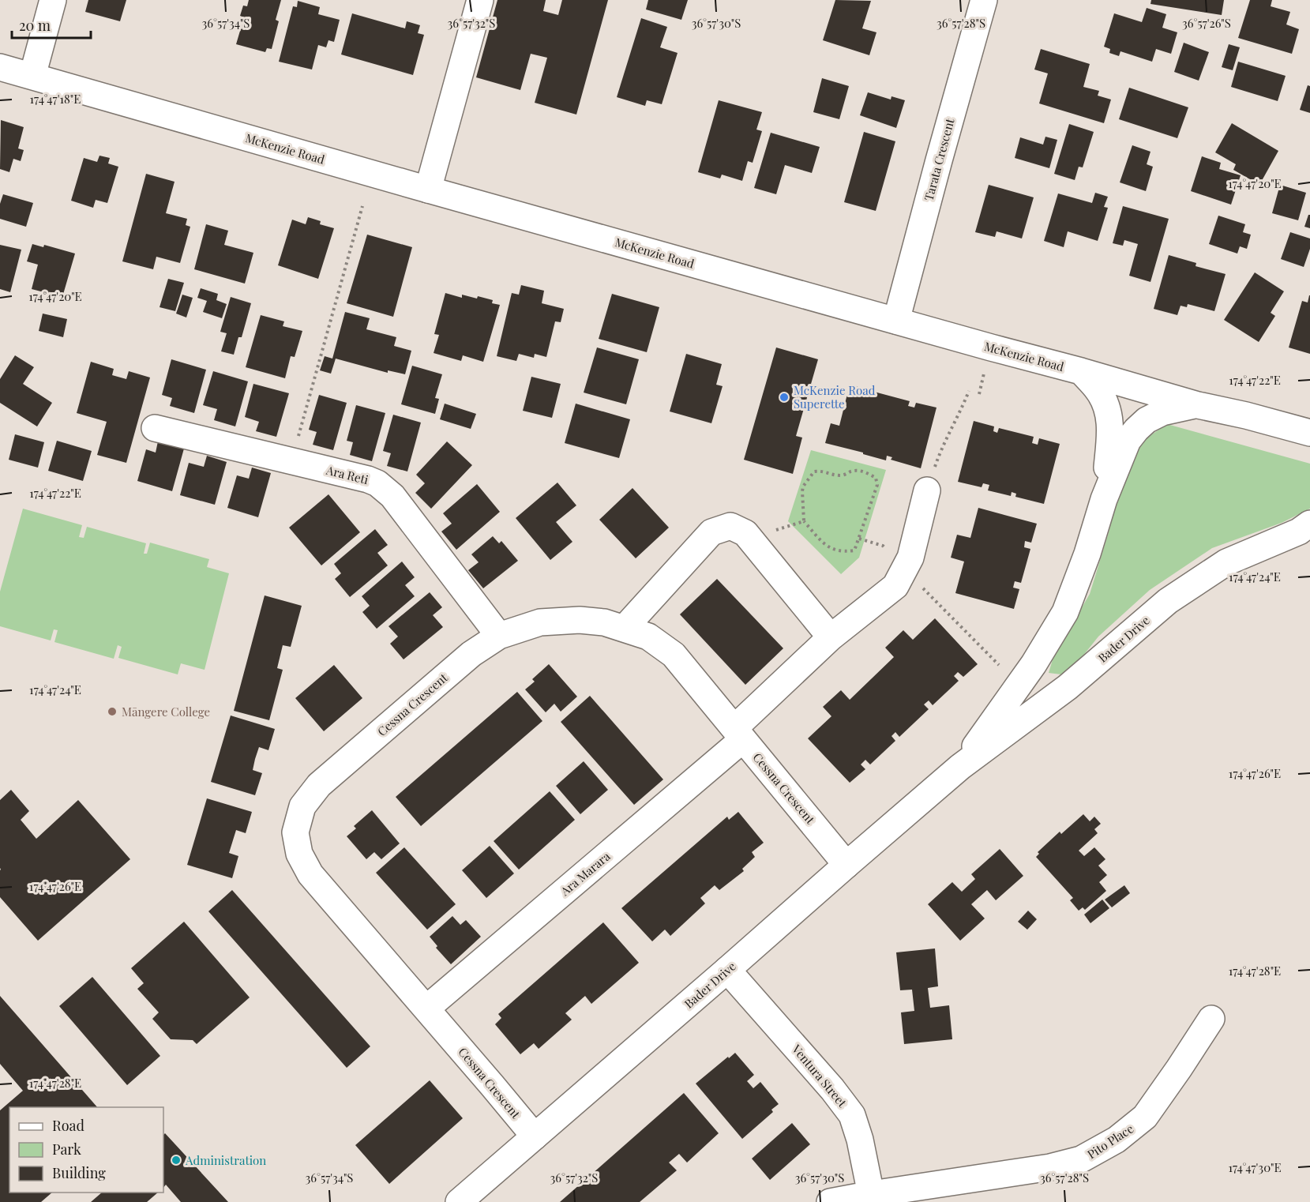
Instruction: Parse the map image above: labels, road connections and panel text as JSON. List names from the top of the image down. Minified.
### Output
{"streets":{"street":["McKenzie Road","Tarata Crescent","Ara Reti","Bader Drive","Cessna Crescent","Ara Marara","Ventura Street","Pito Place"]},"crossings":[["McKenzie Road","Tarata Crescent"],["McKenzie Road","Bader Drive"],["Ara Reti","Cessna Crescent"],["Bader Drive","Cessna Crescent"],["Bader Drive","Ventura Street"],["Cessna Crescent","Ara Marara"],["Ventura Street","Pito Place"]],"places":["McKenzie Road Superette","Māngere College","Administration"],"legend":["Road","Park","Building"],"scale_bar":"20 m","coordinates":["36°57'34\"S","36°57'32\"S","36°57'30\"S","36°57'28\"S","36°57'26\"S","174°47'18\"E","174°47'20\"E","174°47'22\"E","174°47'24\"E","174°47'26\"E","174°47'28\"E","174°47'30\"E"]}
